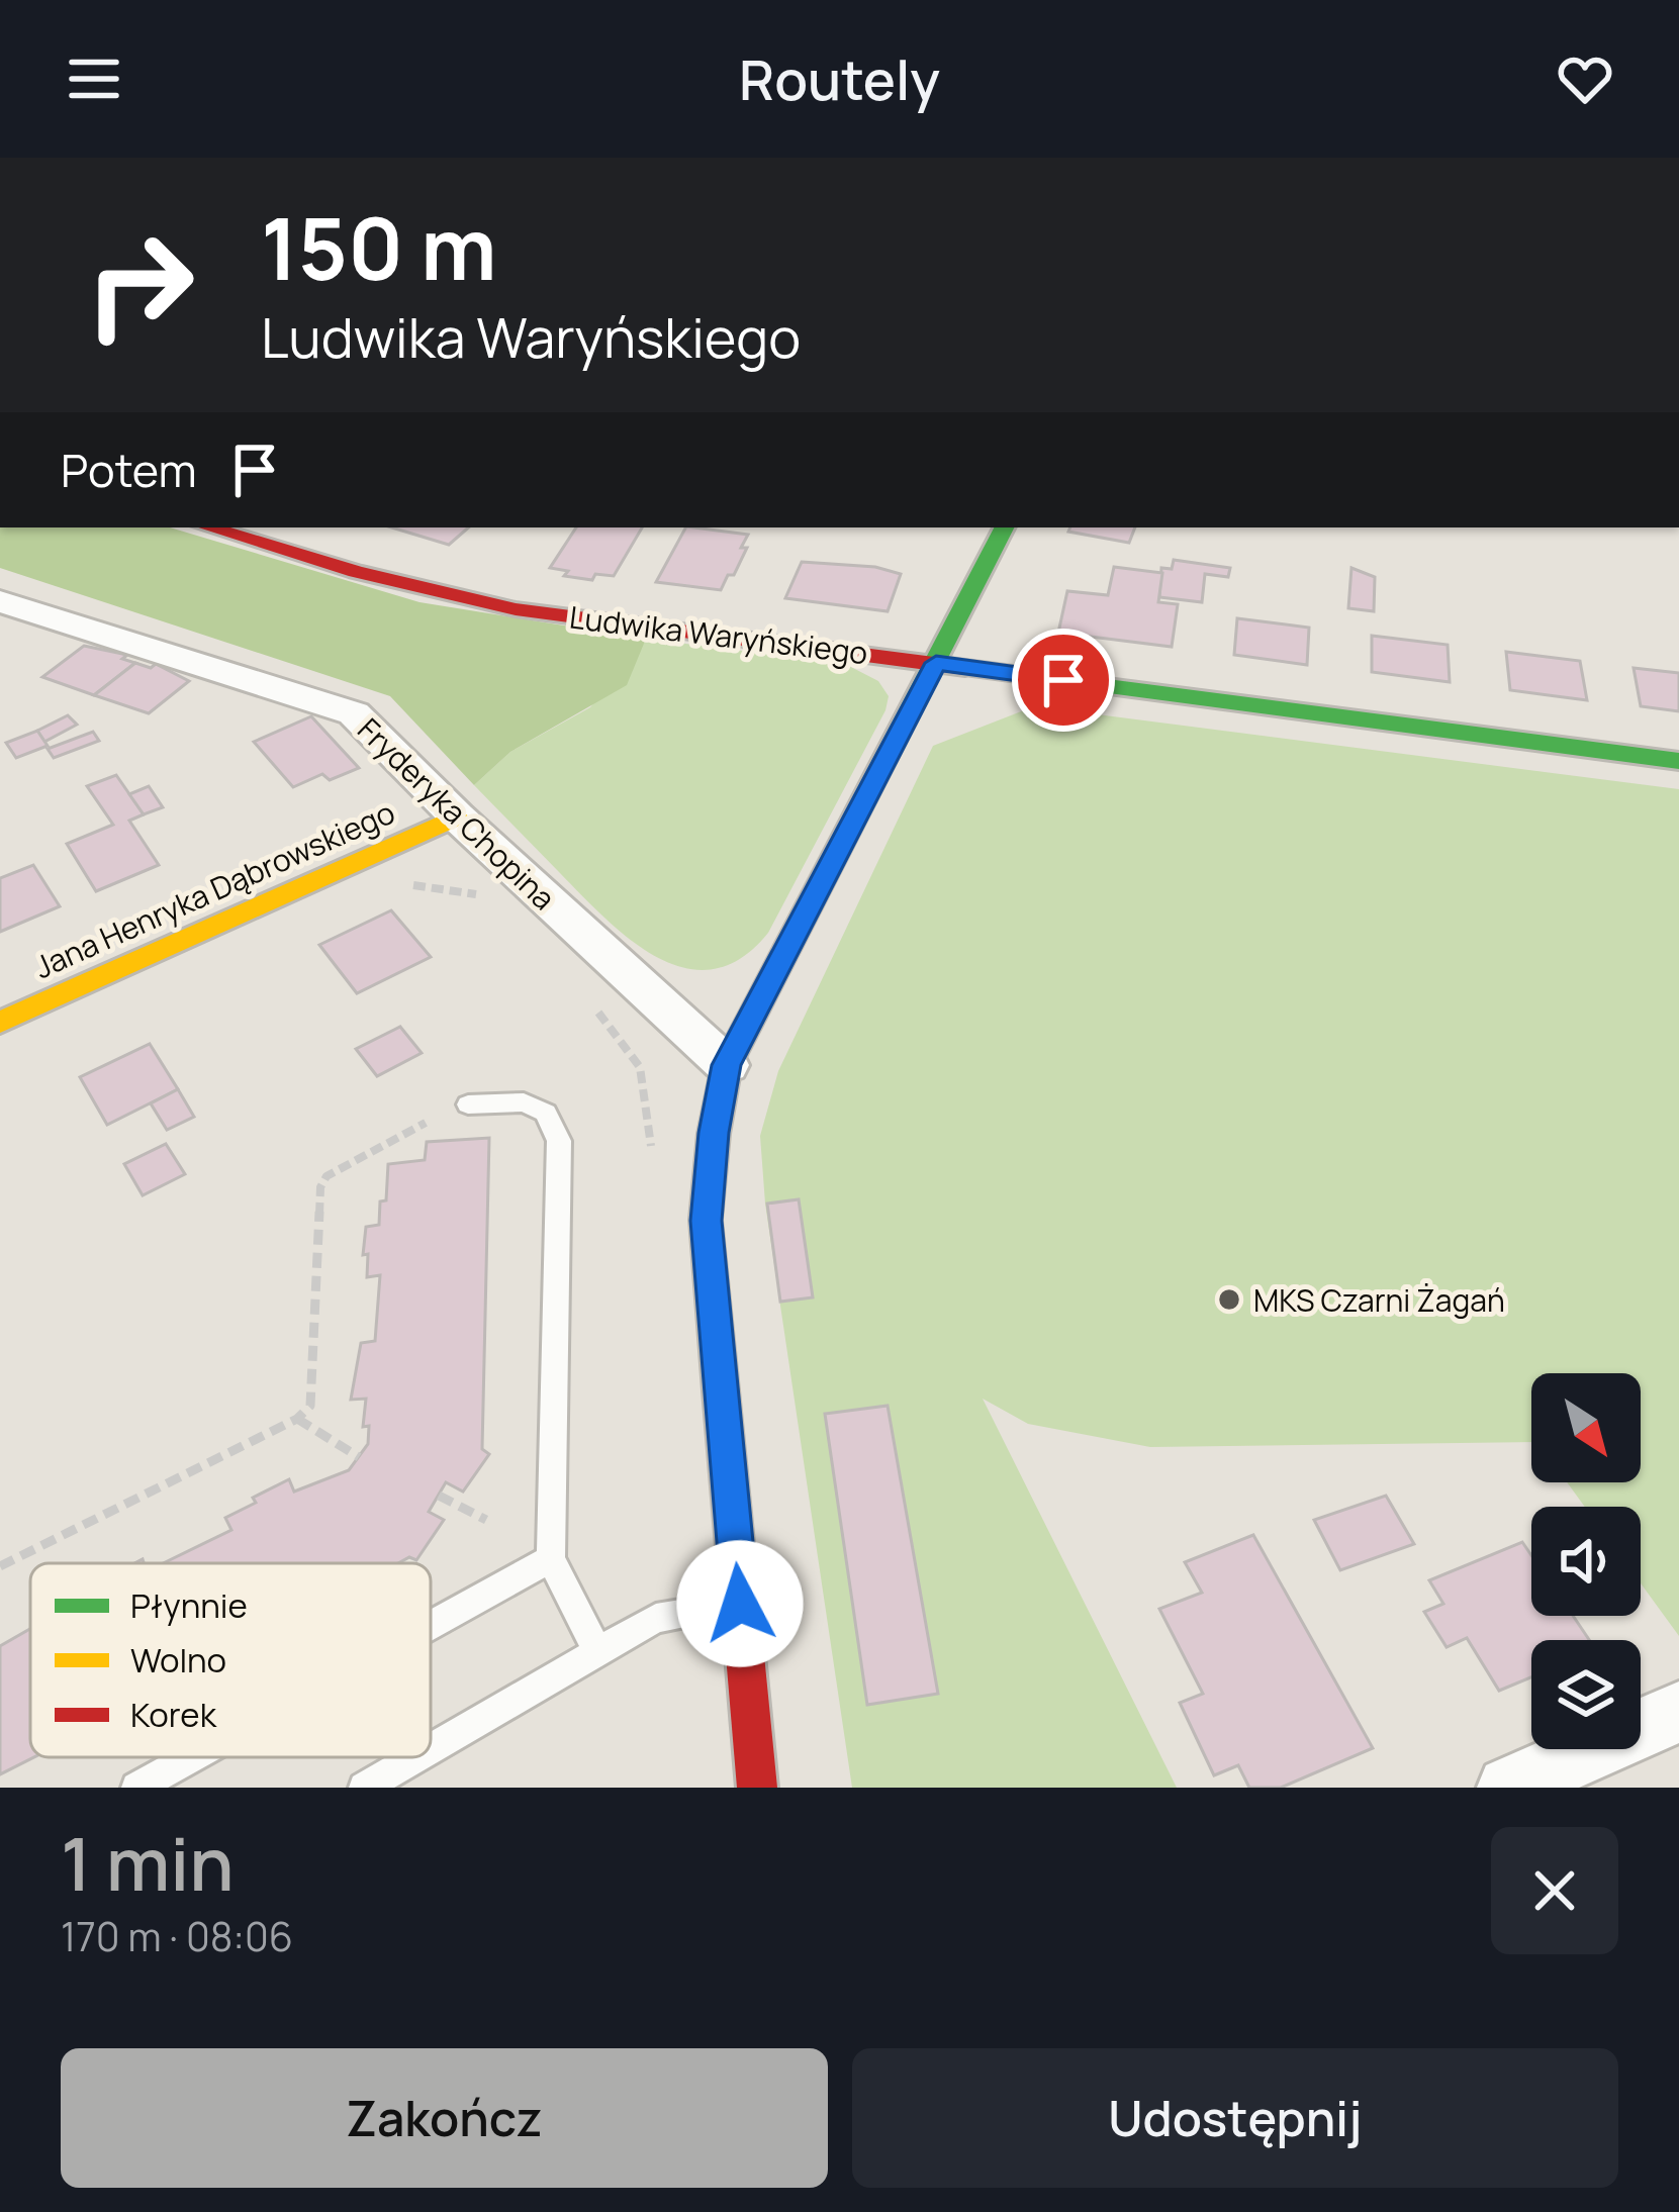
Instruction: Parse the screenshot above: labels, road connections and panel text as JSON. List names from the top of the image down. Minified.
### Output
{"streets":{"street":["Ludwika Waryńskiego","Fryderyka Chopina","Jana Henryka Dąbrowskiego"]},"crossings":[["Fryderyka Chopina","Jana Henryka Dąbrowskiego"]],"places":["MKS Czarni Żagań"],"legend":["Płynnie","Wolno","Korek"],"north":"bottom right","page":{"header":"Routely","turn":["150 m","Ludwika Waryńskiego"],"then":"Potem","heading":["1 min","170 m · 08:06"],"buttons":["Zakończ","Udostępnij"]}}
